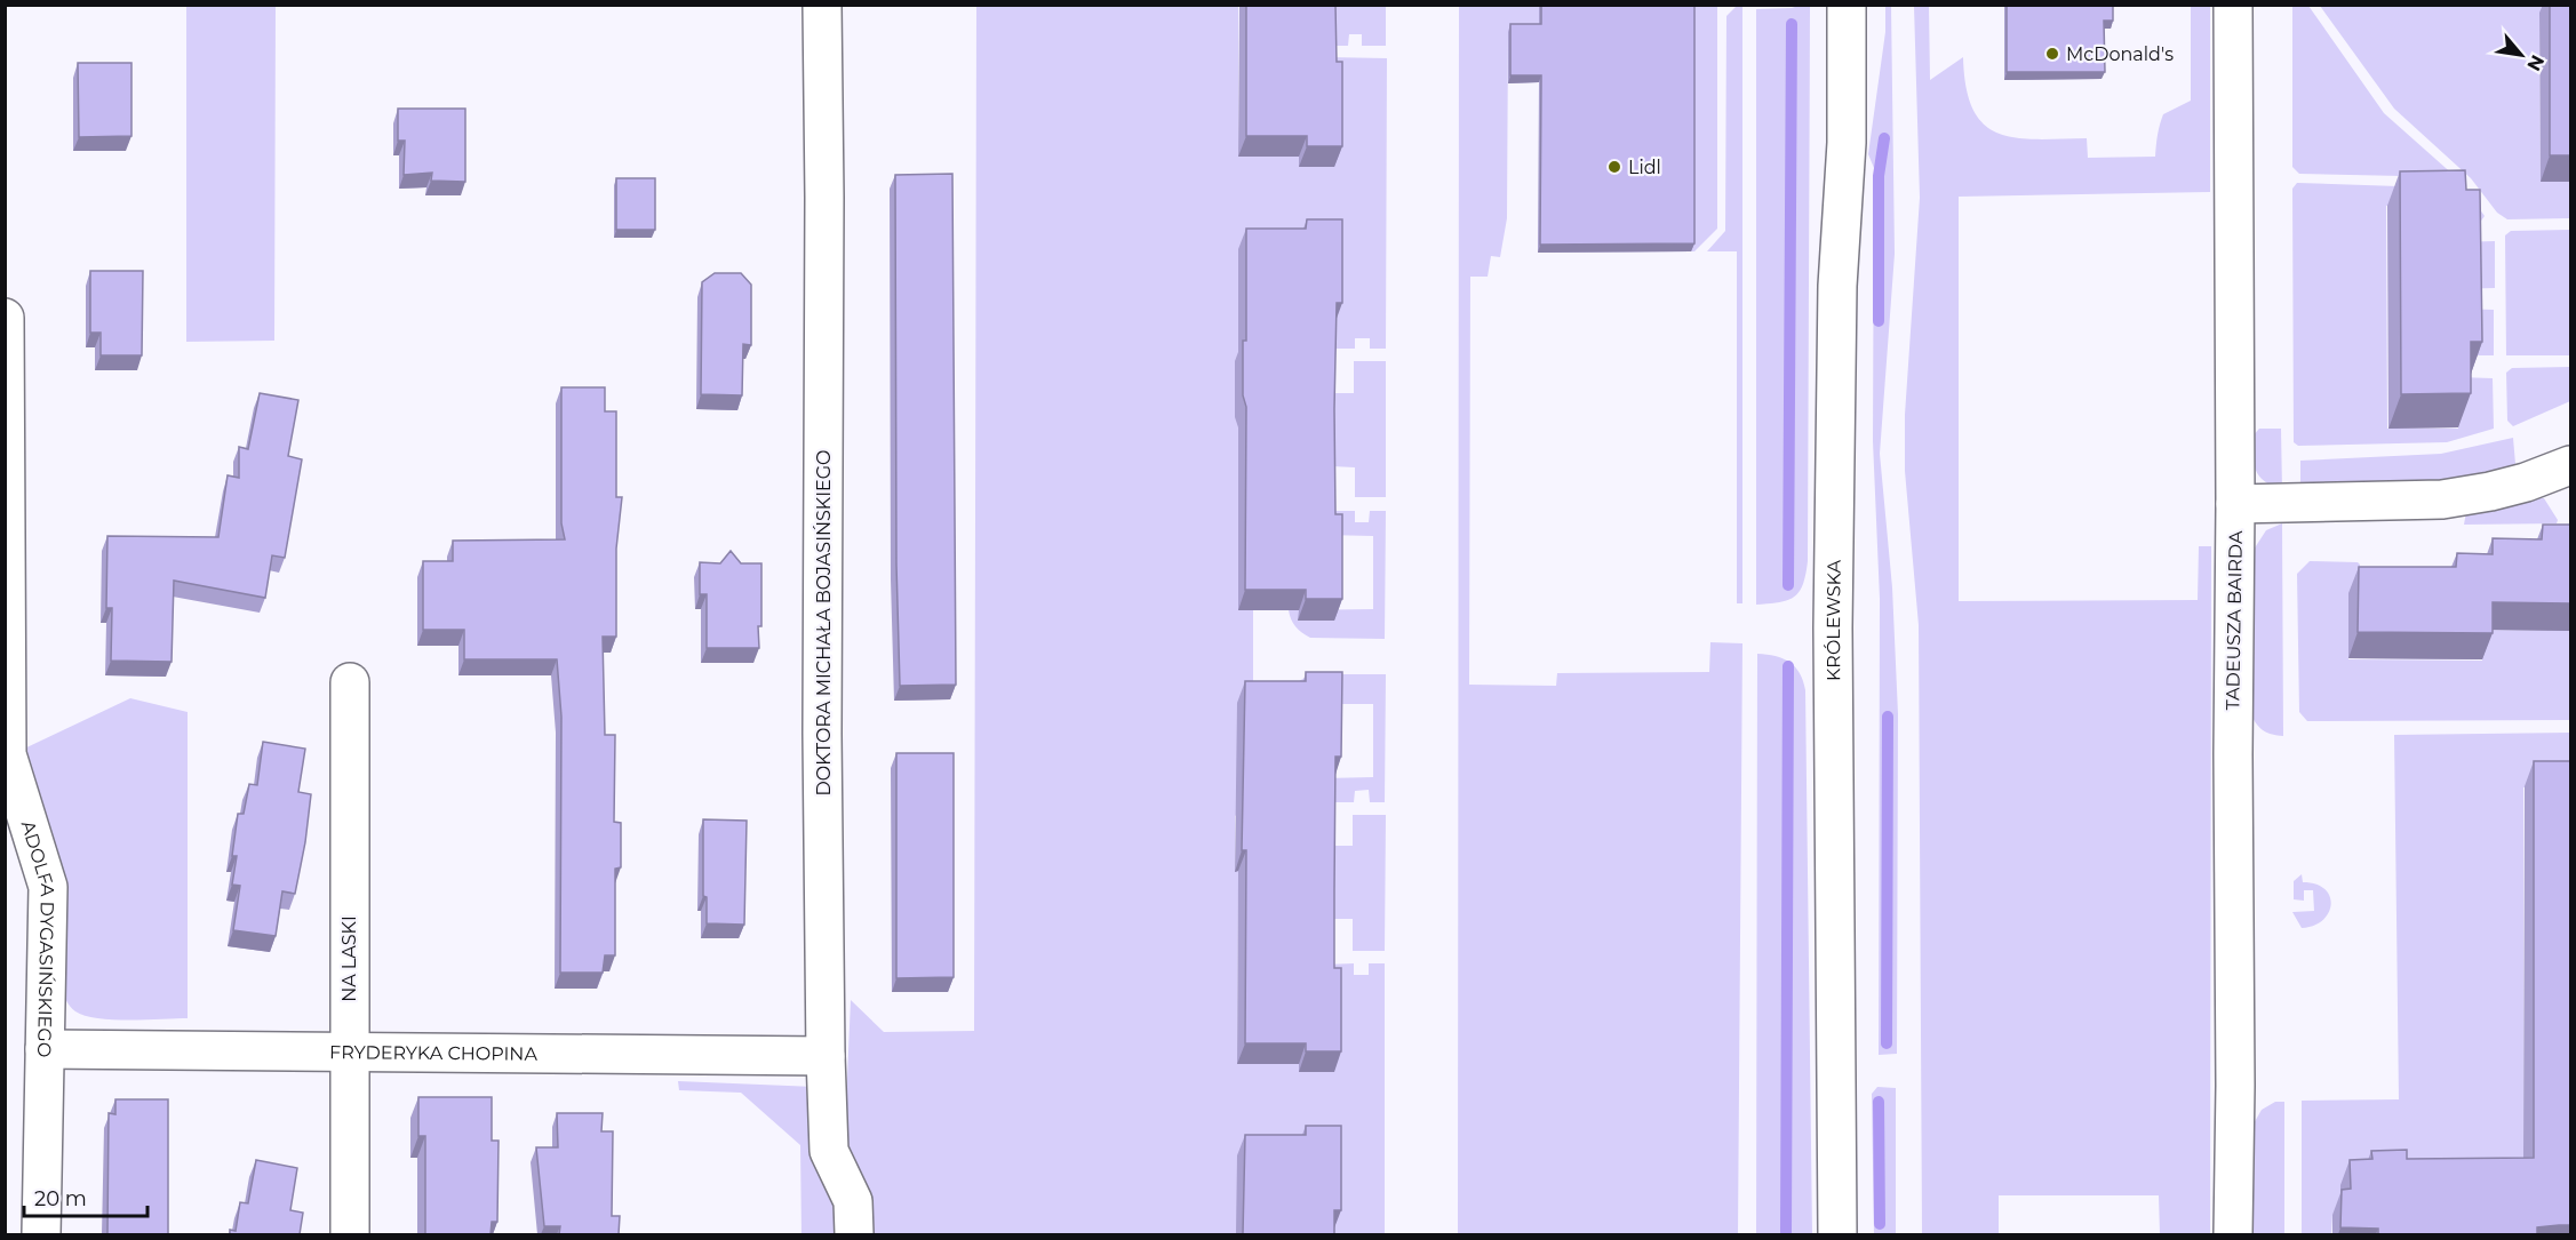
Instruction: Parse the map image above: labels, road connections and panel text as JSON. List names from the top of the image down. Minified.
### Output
{"streets":{"street":["KRÓLEWSKA","TADEUSZA BAIRDA","DOKTORA MICHAŁA BOJASIŃSKIEGO","ADOLFA DYGASIŃSKIEGO","NA LASKI","FRYDERYKA CHOPINA"]},"crossings":[["DOKTORA MICHAŁA BOJASIŃSKIEGO","FRYDERYKA CHOPINA"],["ADOLFA DYGASIŃSKIEGO","FRYDERYKA CHOPINA"],["NA LASKI","FRYDERYKA CHOPINA"]],"places":["McDonald's","Lidl"],"scale_bar":"20 m","north":"bottom right"}
